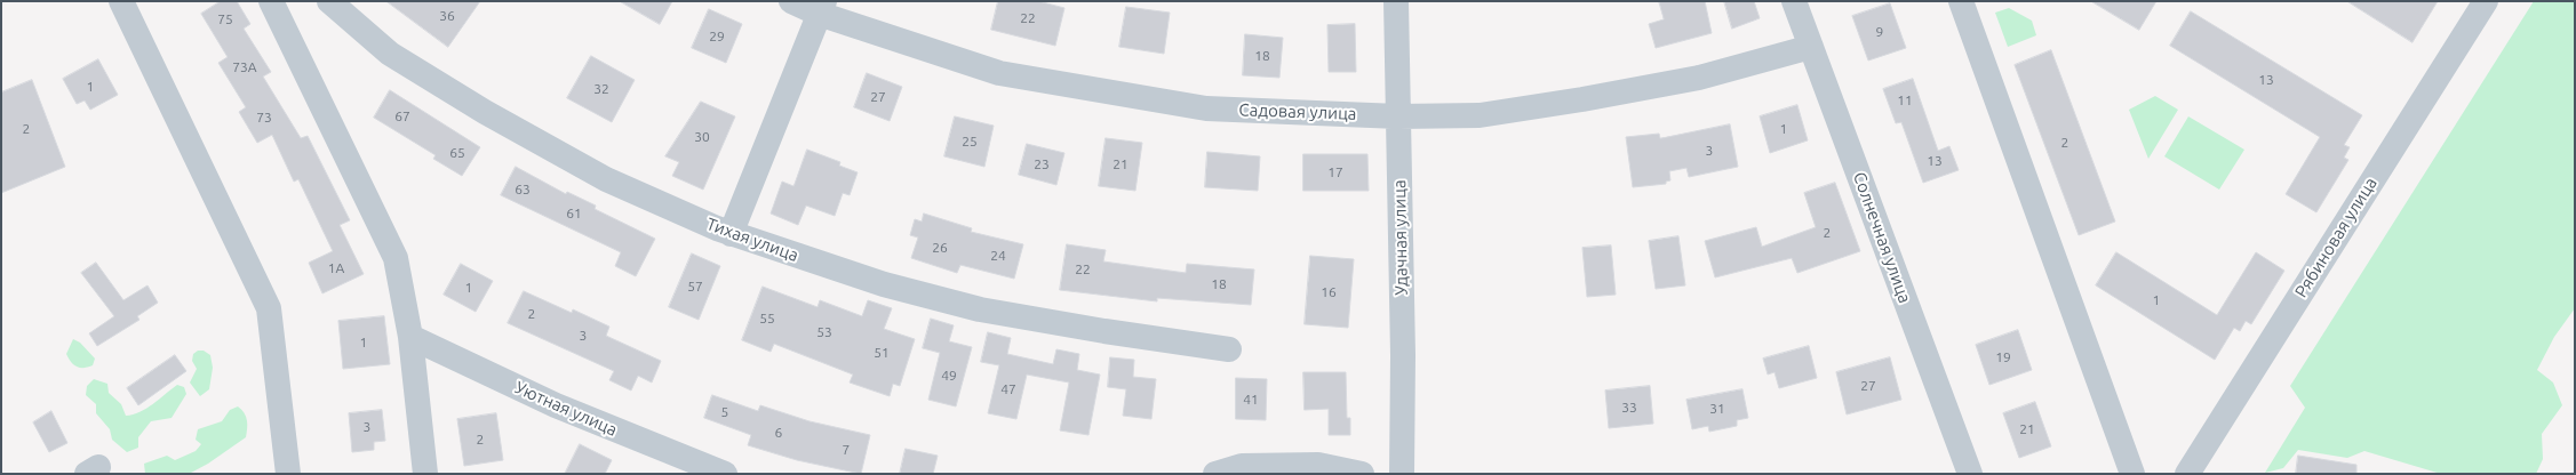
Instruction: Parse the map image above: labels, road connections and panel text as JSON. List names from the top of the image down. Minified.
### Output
{"streets":{"street":["Садовая улица","Удачная улица","Солнечная улица","Рябиновая улица","Тихая улица","Уютная улица"]},"crossings":[["Садовая улица","Удачная улица"],["Садовая улица","Солнечная улица"]],"house_numbers":["36","22","75","9","29","18","73А","13","1","32","27","11","67","73","2","1","30","25","2","3","65","13","23","21","17","63","61","2","26","24","1А","22","18","57","1","16","1","2","55","53","3","1","51","19","49","27","47","41","33","31","5","3","21","6","2","7"]}
